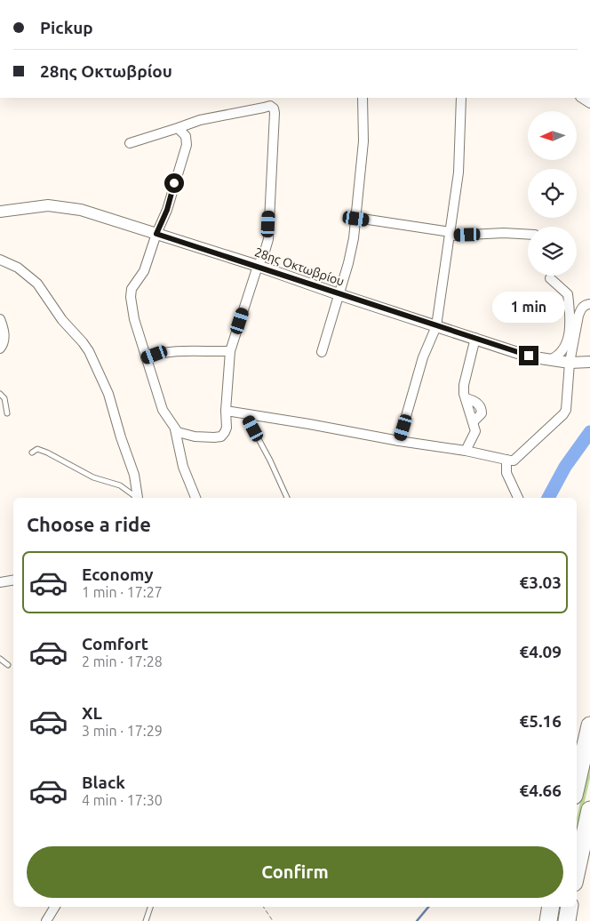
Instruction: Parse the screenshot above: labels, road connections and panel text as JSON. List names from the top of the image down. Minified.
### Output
{"streets":{"street":["28ης Οκτωβρίου"]},"north":"left","page":{"banner":["Pickup","28ης Οκτωβρίου"],"bubble":"1 min","heading":"Choose a ride","list":[{"name":"Economy","note":"1 min · 17:27","value":"€3.03"},{"name":"Comfort","note":"2 min · 17:28","value":"€4.09"},{"name":"XL","note":"3 min · 17:29","value":"€5.16"},{"name":"Black","note":"4 min · 17:30","value":"€4.66"}],"buttons":"Confirm"}}
